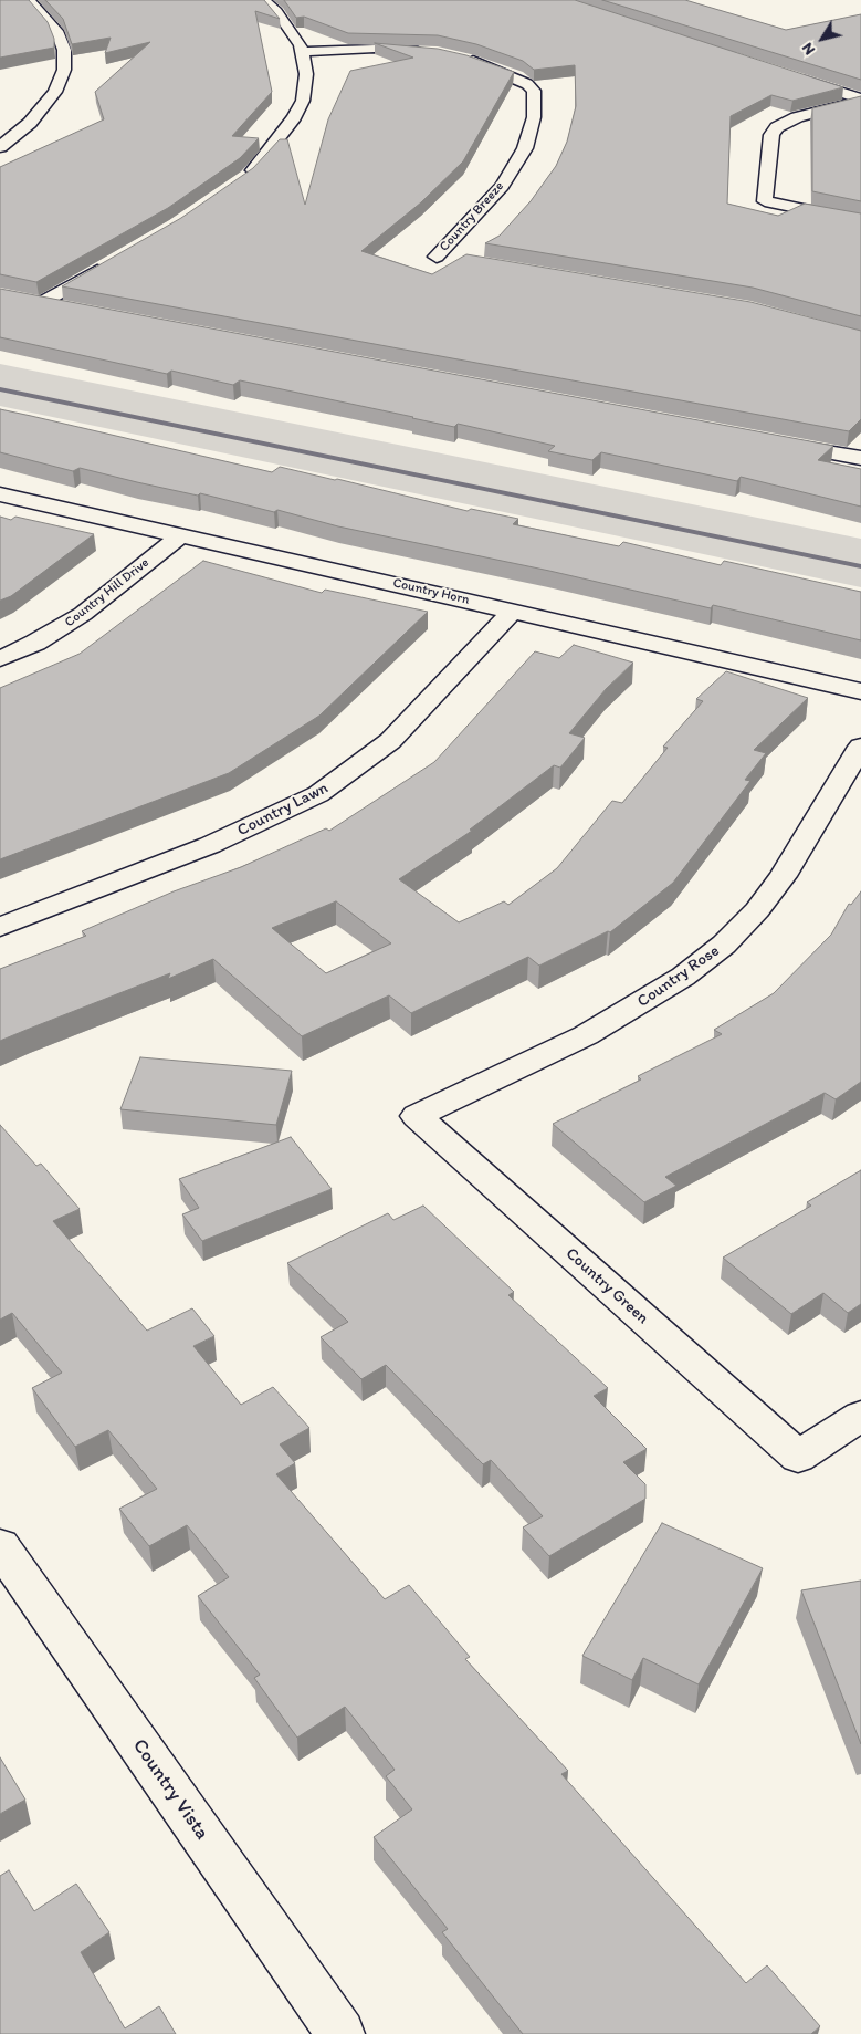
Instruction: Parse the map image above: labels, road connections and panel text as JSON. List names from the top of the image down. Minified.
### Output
{"streets":{"street":["Country Breeze","Country Horn","Country Hill Drive","Country Lawn","Country Rose","Country Green","Country Vista"]},"crossings":[["Country Horn","Country Hill Drive"],["Country Horn","Country Lawn"],["Country Rose","Country Green"]],"north":"bottom left"}
